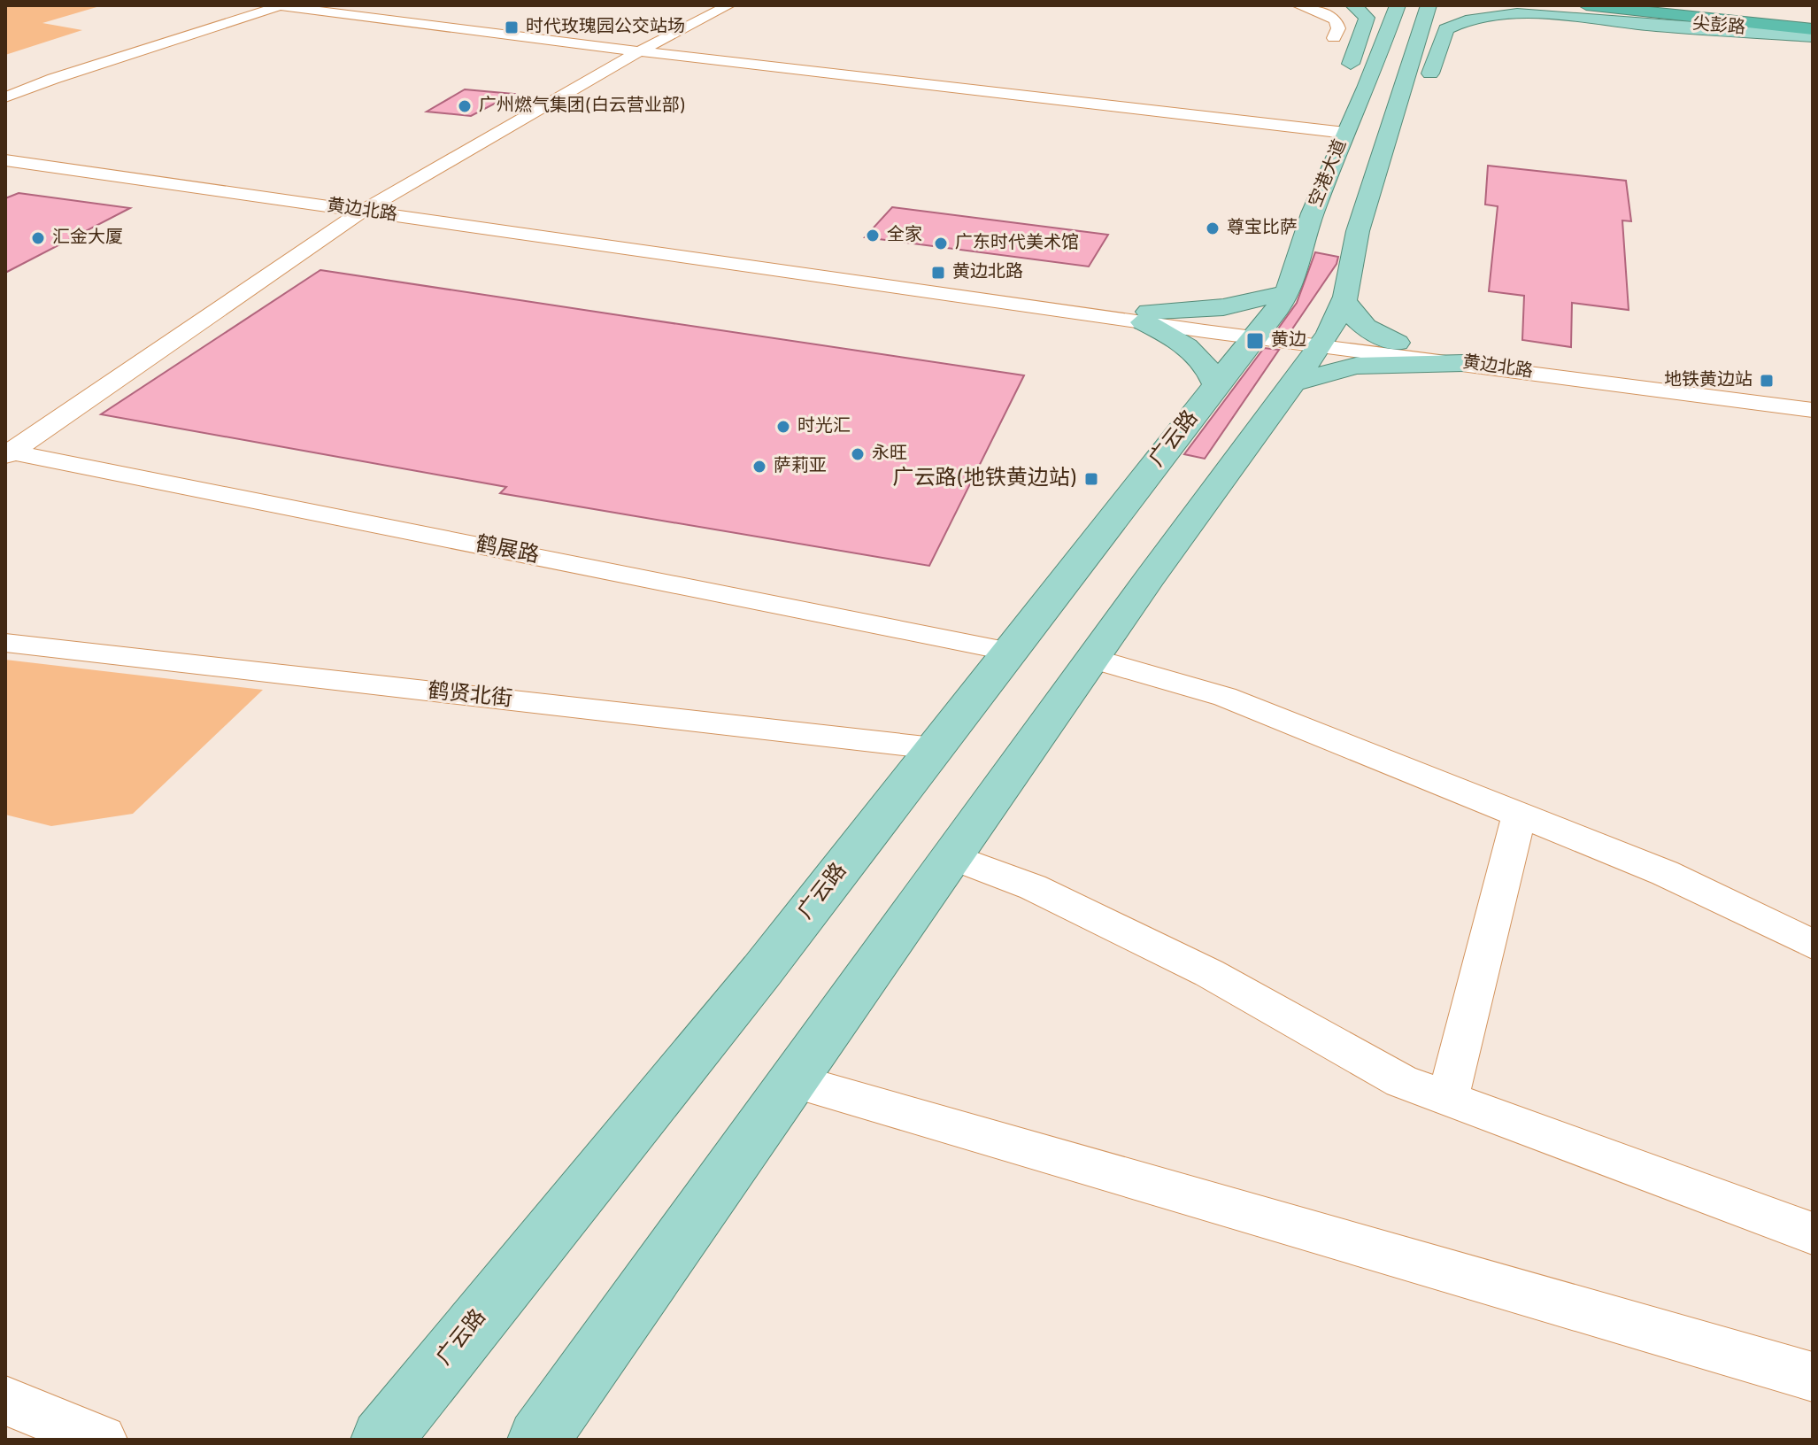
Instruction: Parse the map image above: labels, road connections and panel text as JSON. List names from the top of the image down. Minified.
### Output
{"streets":{"main road":["尖彭路","空港大道","广云路"],"street":["黄边北路","鹤展路","鹤贤北街"]},"crossings":[["空港大道","黄边北路"],["空港大道","广云路"],["黄边北路","广云路"],["广云路","鹤展路"],["广云路","鹤贤北街"]],"places":{"transit":["时代玫瑰园公交站场","黄边北路","黄边","地铁黄边站","广云路(地铁黄边站)"],"other":["广州燃气集团(白云营业部)","尊宝比萨","全家","汇金大厦","广东时代美术馆","时光汇","永旺","萨莉亚"]}}
